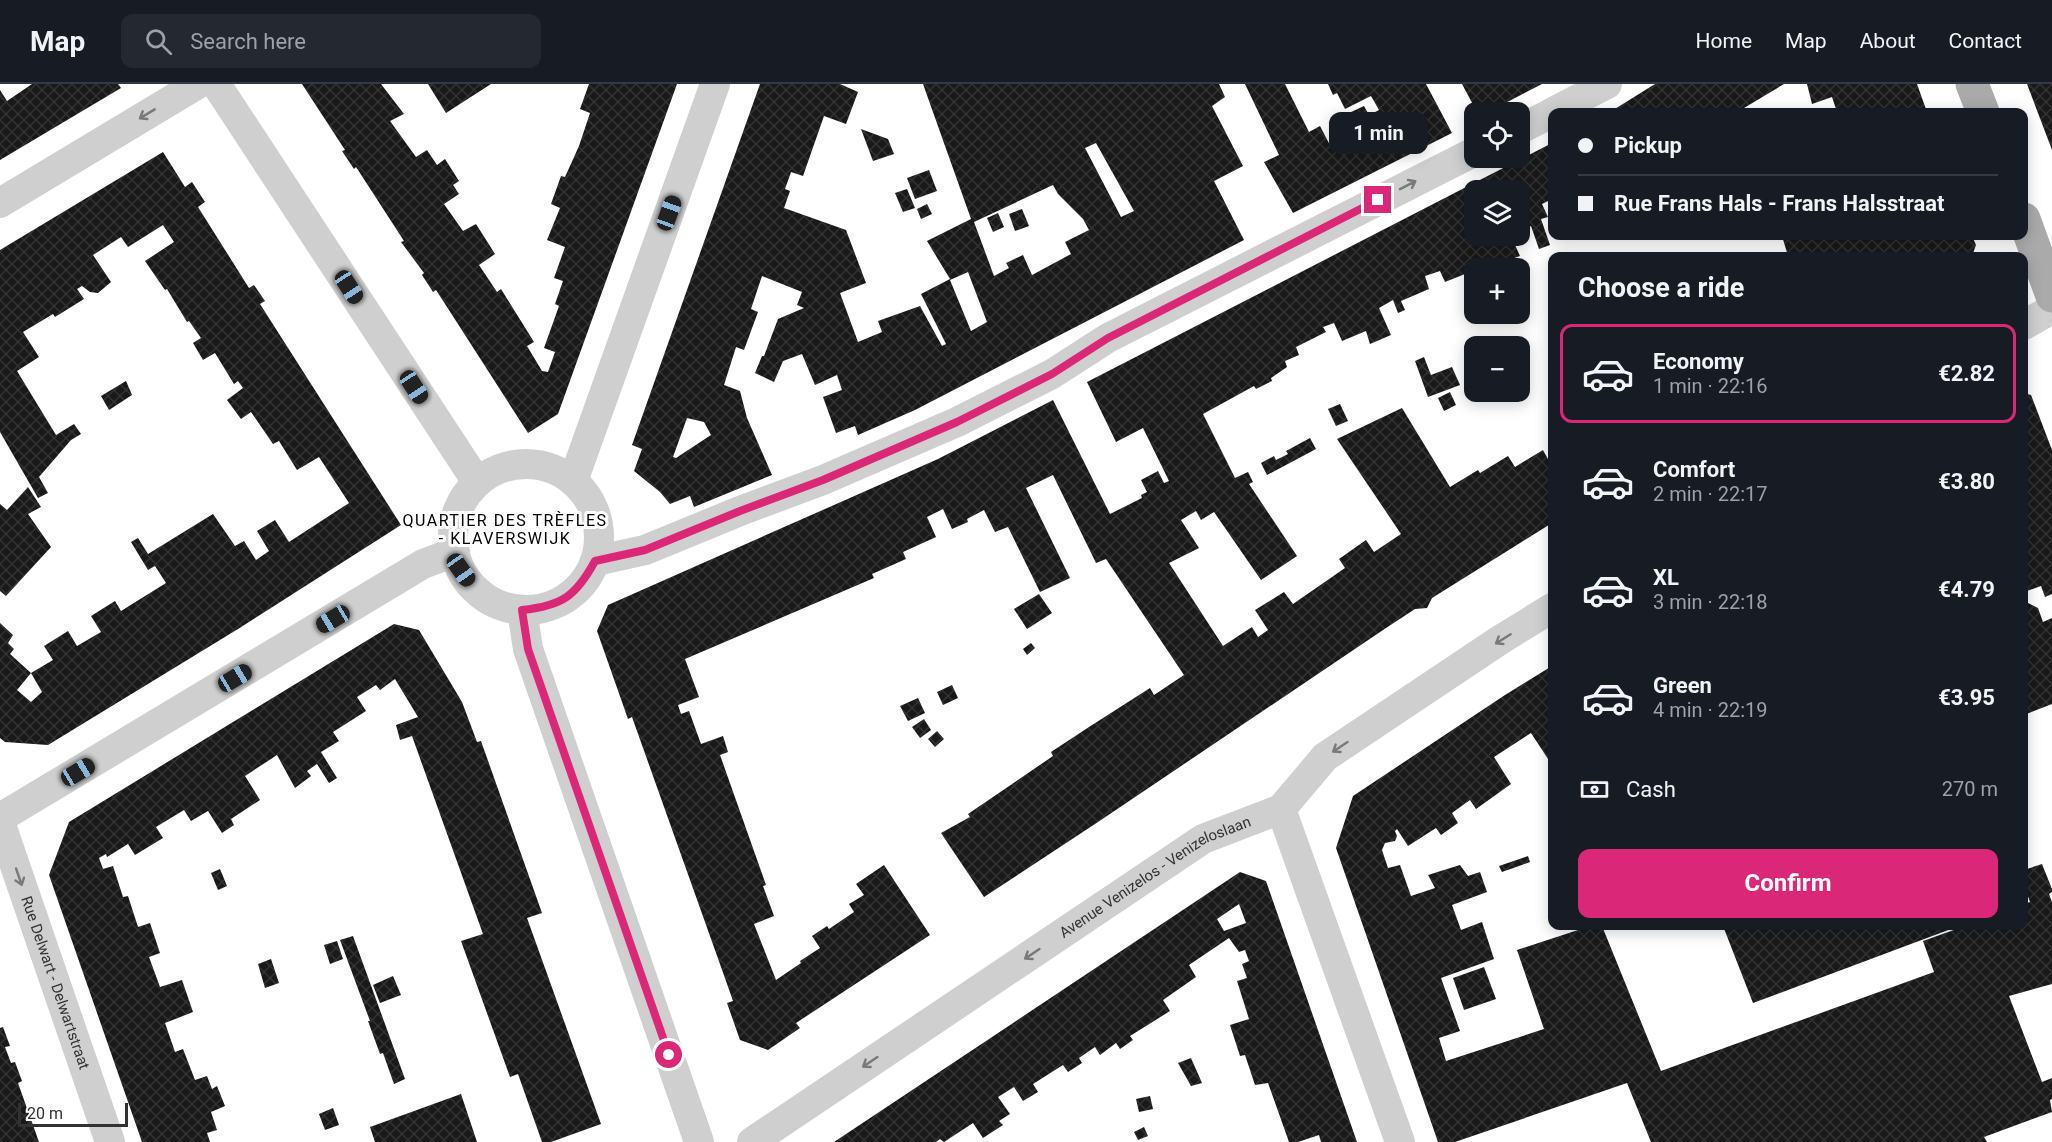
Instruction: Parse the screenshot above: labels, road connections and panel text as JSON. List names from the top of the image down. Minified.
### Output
{"streets":{"street":["Avenue Venizelos - Venizeloslaan","Rue Delwart - Delwartstraat"]},"one_way":["Avenue Venizelos - Venizeloslaan","Rue Delwart - Delwartstraat"],"districts":["QUARTIER DES TRÈFLES - KLAVERSWIJK"],"scale_bar":"20 m","page":{"header":"Map","search":"Search here","nav":["Home","Map","About","Contact"],"map_buttons":["+","−"],"banner":["Pickup","Rue Frans Hals - Frans Halsstraat"],"bubble":"1 min","heading":"Choose a ride","list":[{"name":"Economy","note":"1 min · 22:16","value":"€2.82"},{"name":"Comfort","note":"2 min · 22:17","value":"€3.80"},{"name":"XL","note":"3 min · 22:18","value":"€4.79"},{"name":"Green","note":"4 min · 22:19","value":"€3.95"}],"pay":["Cash","270 m"],"buttons":"Confirm","scale":"20 m"}}
